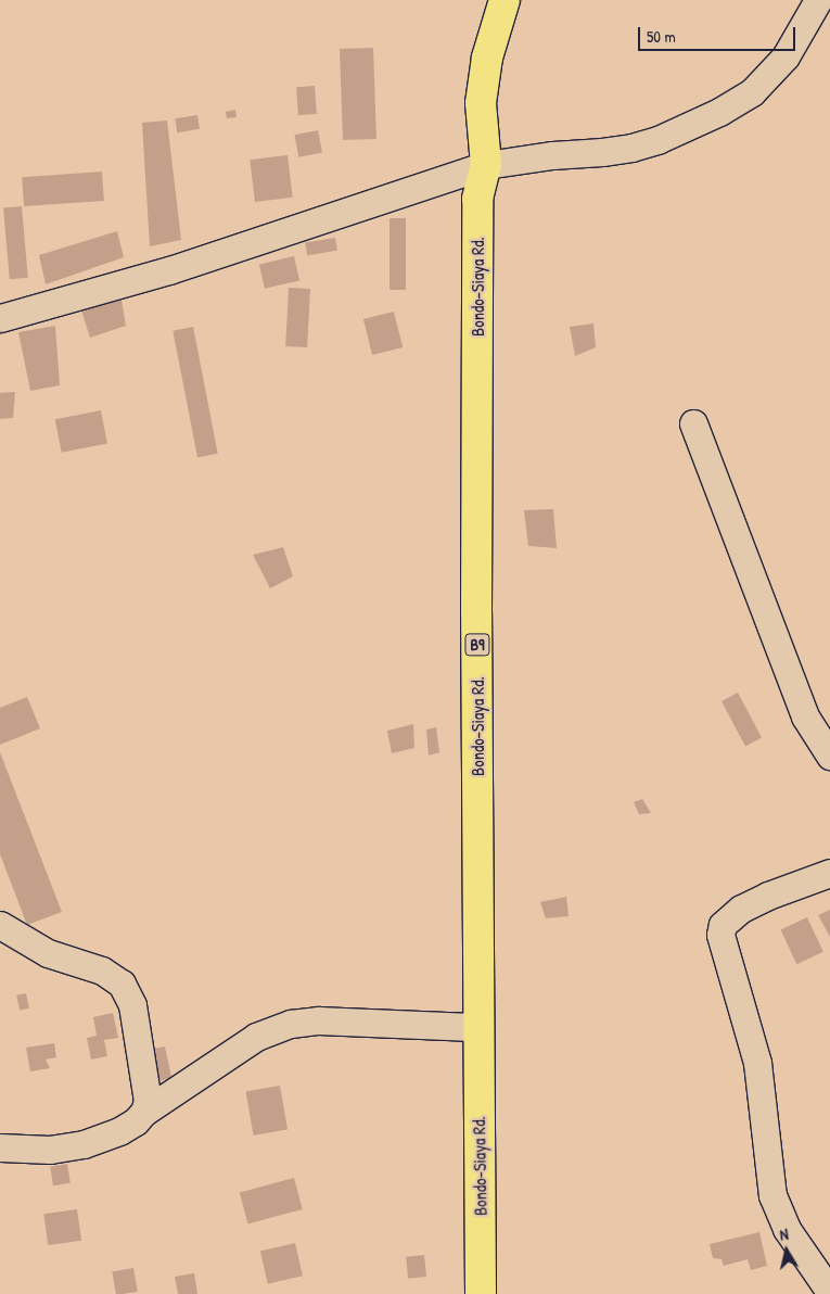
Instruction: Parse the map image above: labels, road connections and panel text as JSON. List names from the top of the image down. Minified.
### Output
{"streets":{"highway":["Bondo-Siaya Rd.","B9"]},"scale_bar":"50 m","north":"top"}
